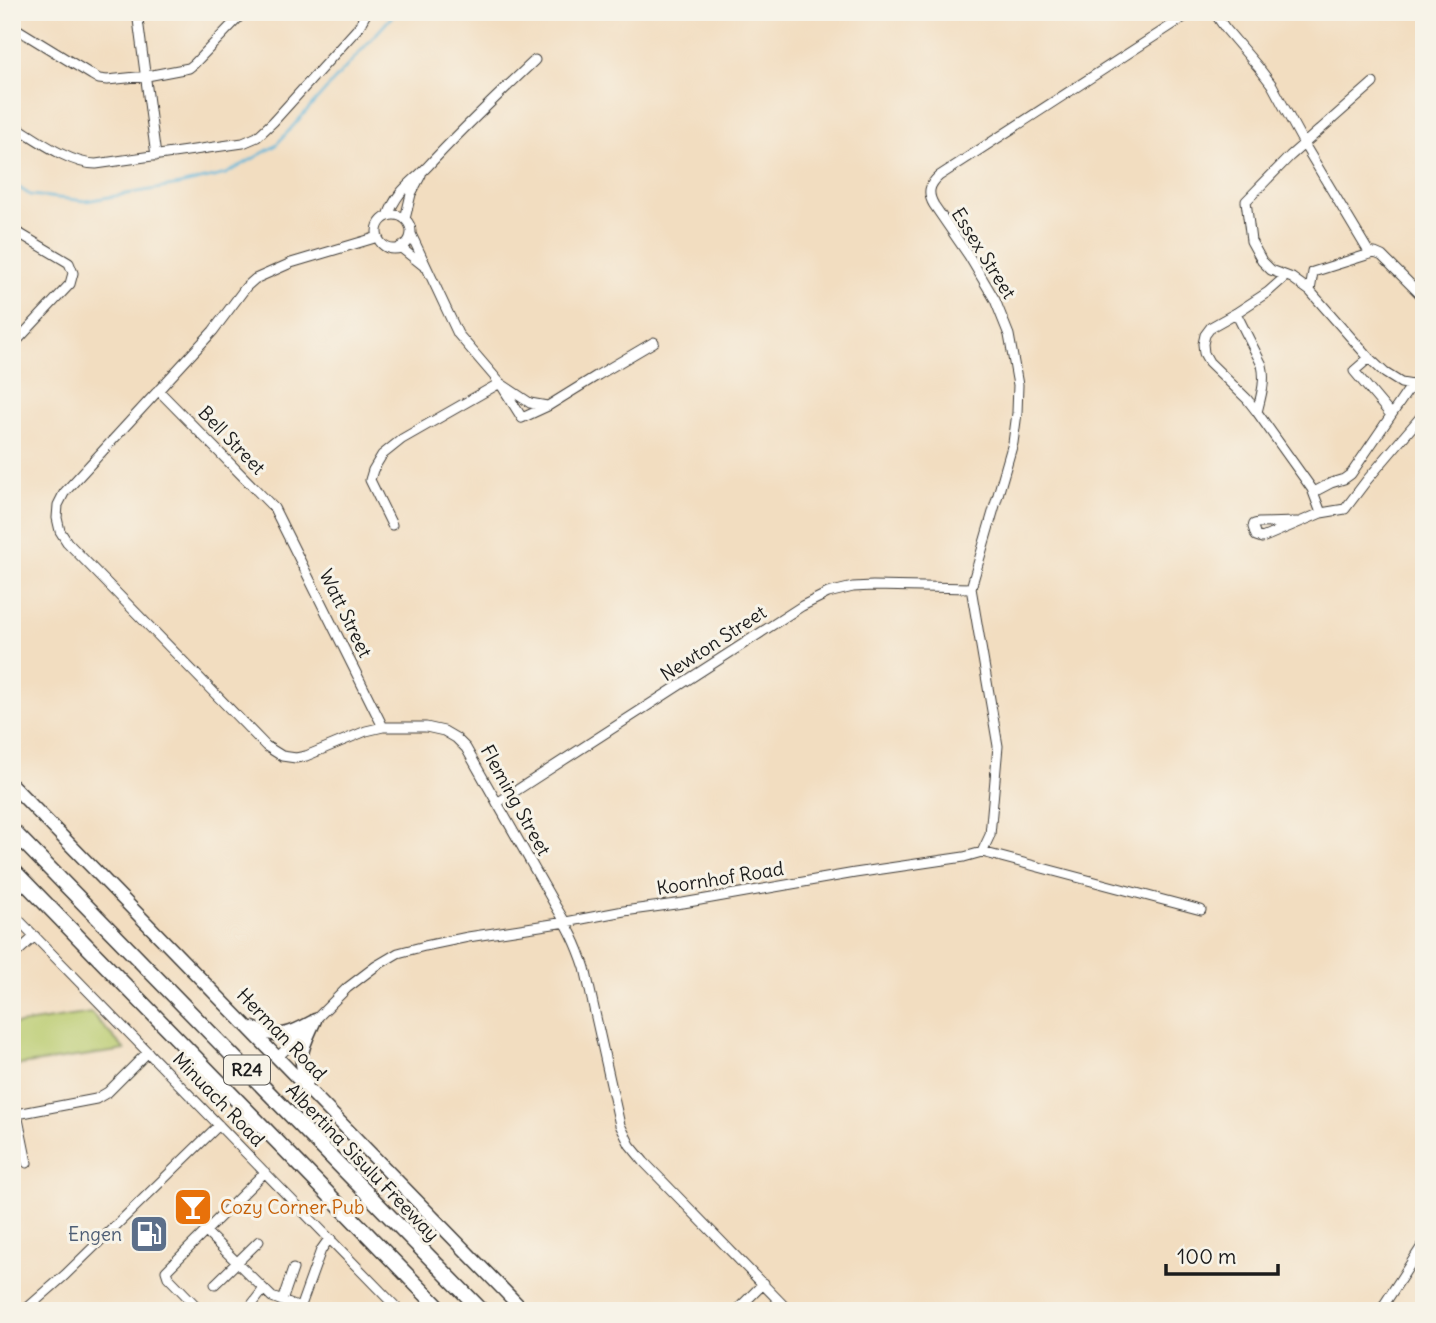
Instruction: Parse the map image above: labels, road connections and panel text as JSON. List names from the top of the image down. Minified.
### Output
{"streets":{"highway":["R24","Albertina Sisulu Freeway"],"main road":["Herman Road"],"street":["Essex Street","Bell Street","Watt Street","Newton Street","Fleming Street","Koornhof Road","Minuach Road"]},"crossings":[["Essex Street","Newton Street"],["Essex Street","Koornhof Road"],["Bell Street","Watt Street"],["Bell Street","Fleming Street"],["Watt Street","Fleming Street"],["Newton Street","Fleming Street"],["Fleming Street","Koornhof Road"],["Koornhof Road","Herman Road"]],"places":{"bar":["Cozy Corner Pub"],"fuel station":["Engen"]},"scale_bar":"100 m"}
